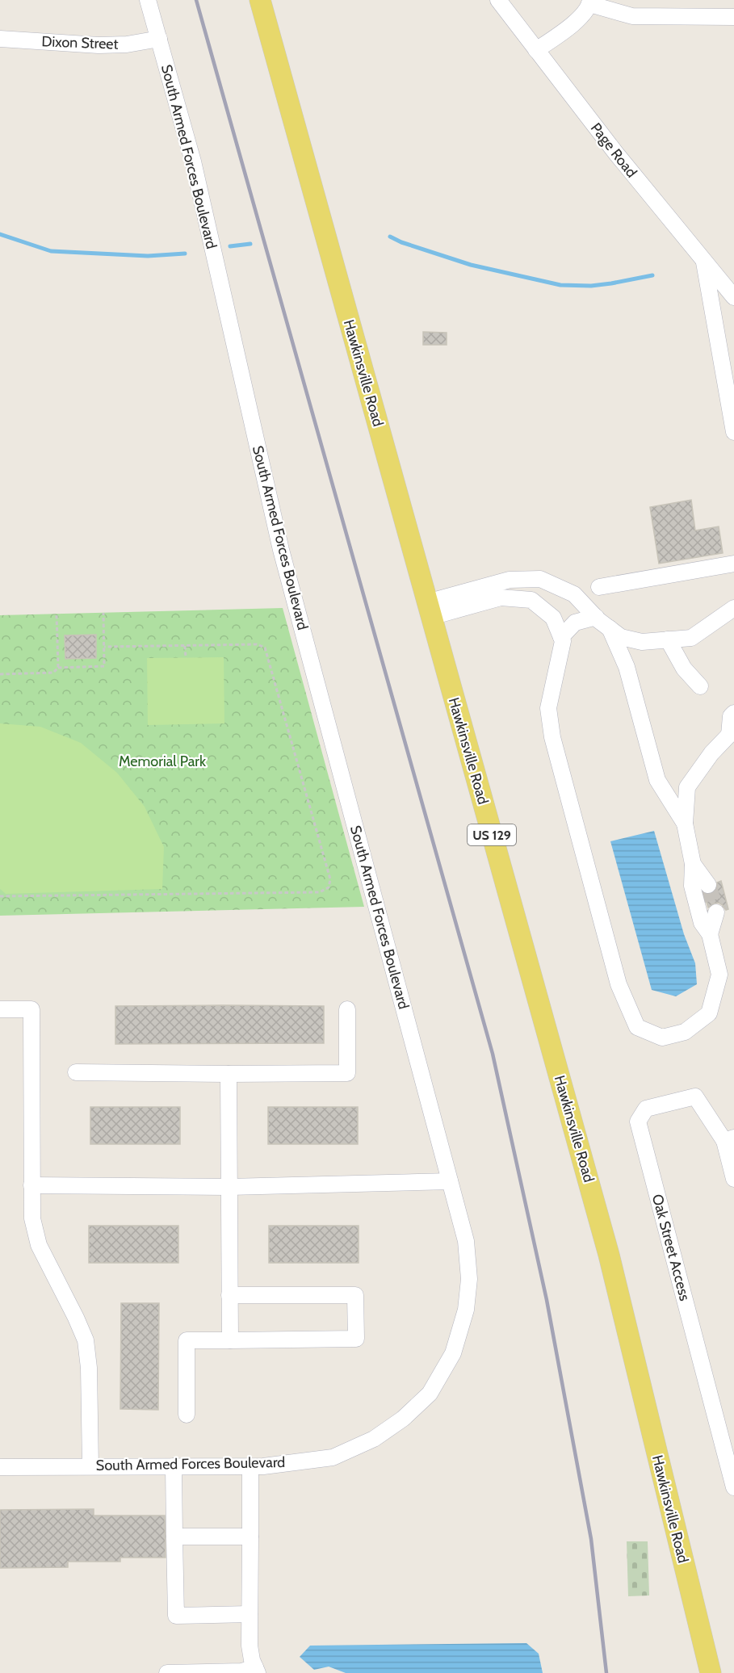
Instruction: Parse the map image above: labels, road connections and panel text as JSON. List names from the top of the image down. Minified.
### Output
{"streets":{"main road":["Hawkinsville Road","US 129"],"street":["Dixon Street","Page Road","South Armed Forces Boulevard","Oak Street Access"]},"crossings":[["Dixon Street","South Armed Forces Boulevard"]],"parks":["Memorial Park"]}
